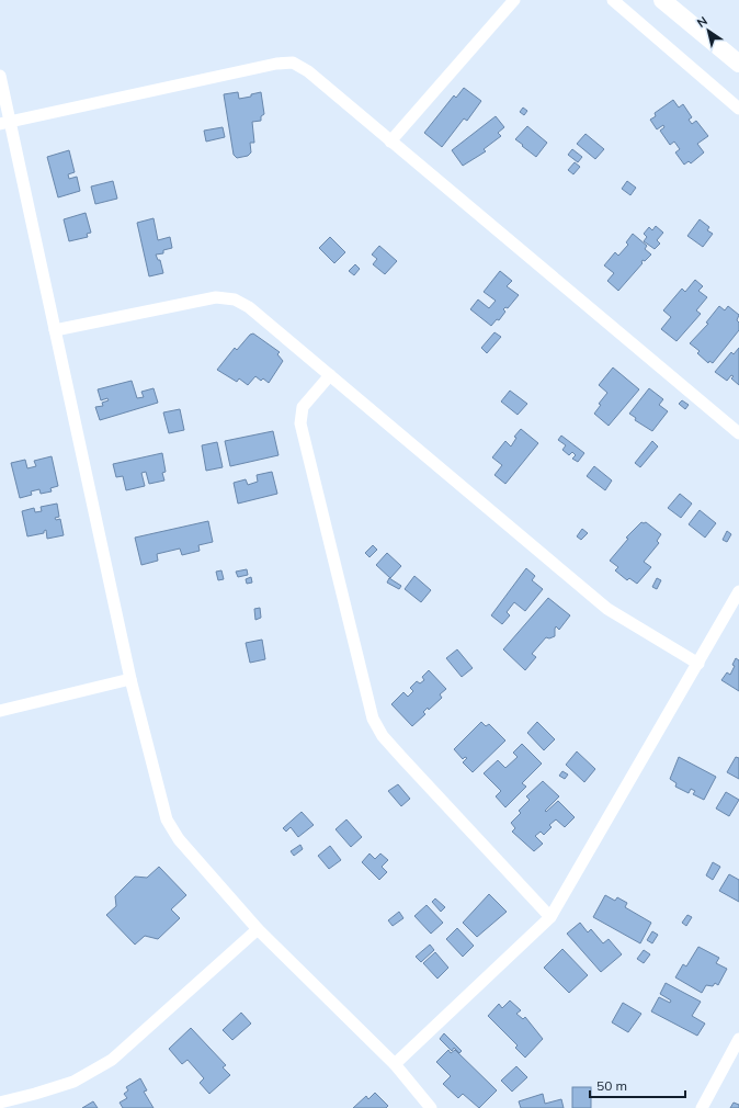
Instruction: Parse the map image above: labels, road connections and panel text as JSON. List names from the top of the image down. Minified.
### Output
{"scale_bar":"50 m","north":"top left"}
